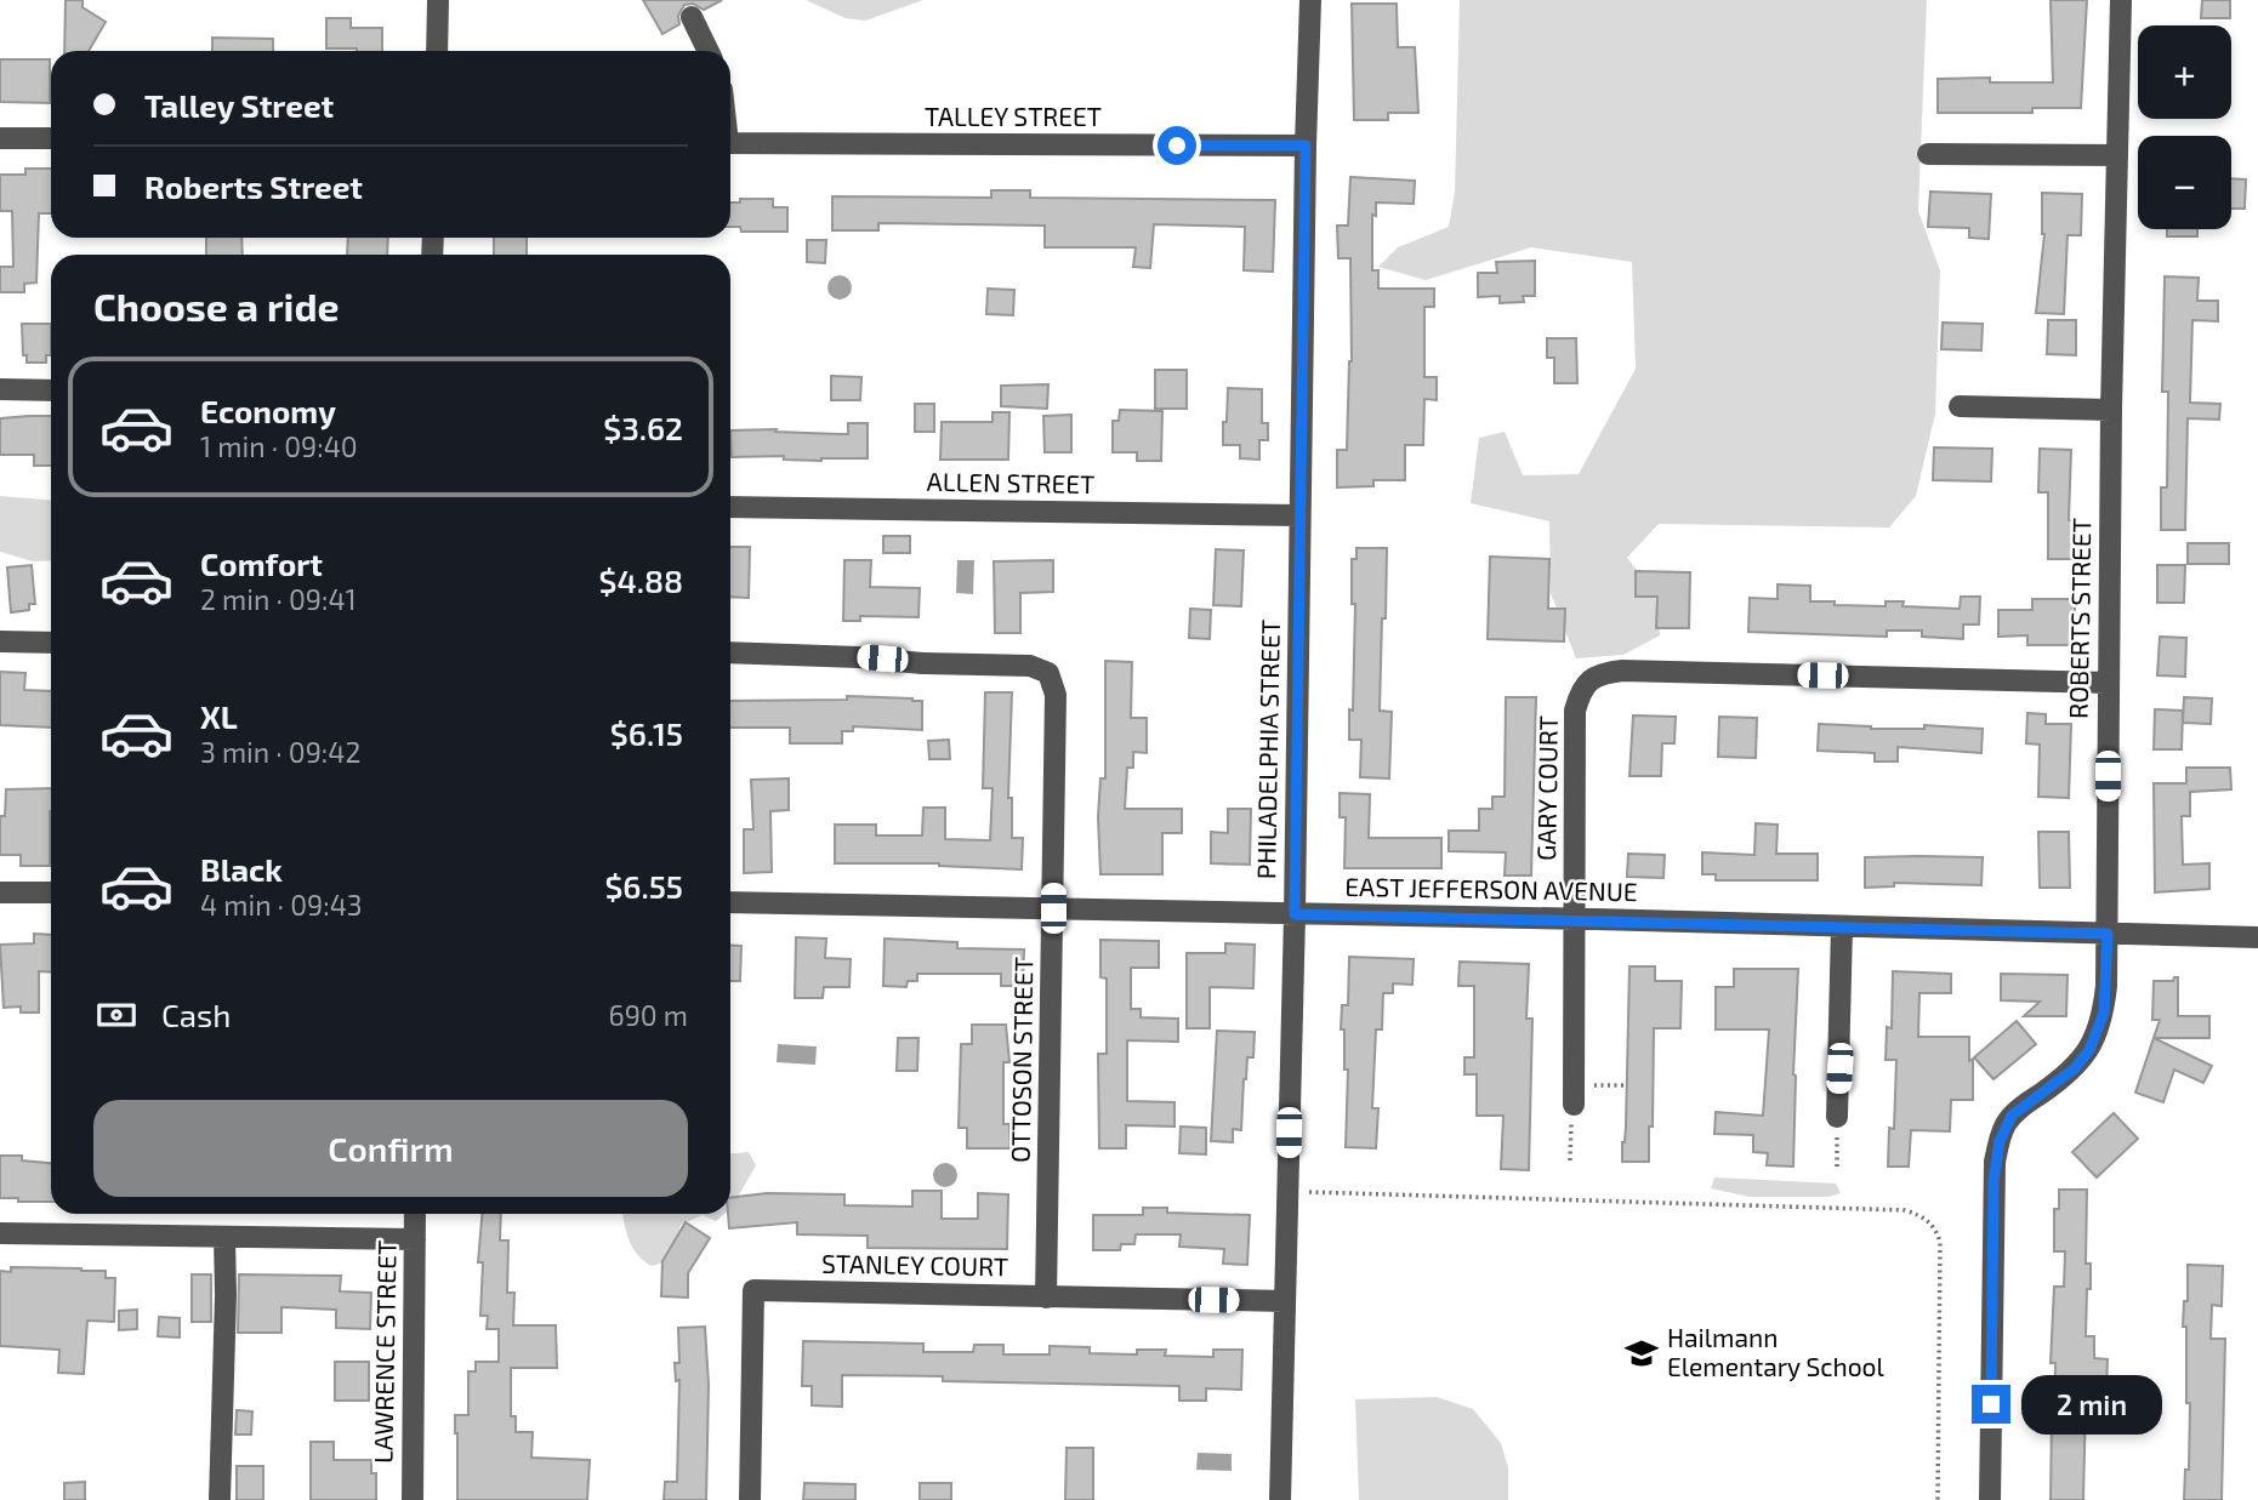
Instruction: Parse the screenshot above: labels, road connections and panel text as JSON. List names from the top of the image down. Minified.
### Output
{"streets":{"street":["TALLEY STREET","ALLEN STREET","ROBERTS STREET","PHILADELPHIA STREET","GARY COURT","EAST JEFFERSON AVENUE","OTTOSON STREET","STANLEY COURT","LAWRENCE STREET"]},"crossings":[["TALLEY STREET","PHILADELPHIA STREET"],["ALLEN STREET","PHILADELPHIA STREET"],["ROBERTS STREET","GARY COURT"],["ROBERTS STREET","EAST JEFFERSON AVENUE"],["PHILADELPHIA STREET","EAST JEFFERSON AVENUE"],["PHILADELPHIA STREET","STANLEY COURT"],["GARY COURT","EAST JEFFERSON AVENUE"],["EAST JEFFERSON AVENUE","OTTOSON STREET"],["OTTOSON STREET","STANLEY COURT"]],"places":{"school or university":["Hailmann Elementary School"]},"page":{"map_buttons":["+","−"],"banner":["Talley Street","Roberts Street"],"heading":"Choose a ride","list":[{"name":"Economy","note":"1 min · 09:40","value":"$3.62"},{"name":"Comfort","note":"2 min · 09:41","value":"$4.88"},{"name":"XL","note":"3 min · 09:42","value":"$6.15"},{"name":"Black","note":"4 min · 09:43","value":"$6.55"}],"pay":["Cash","690 m"],"buttons":"Confirm","bubble":"2 min"}}
